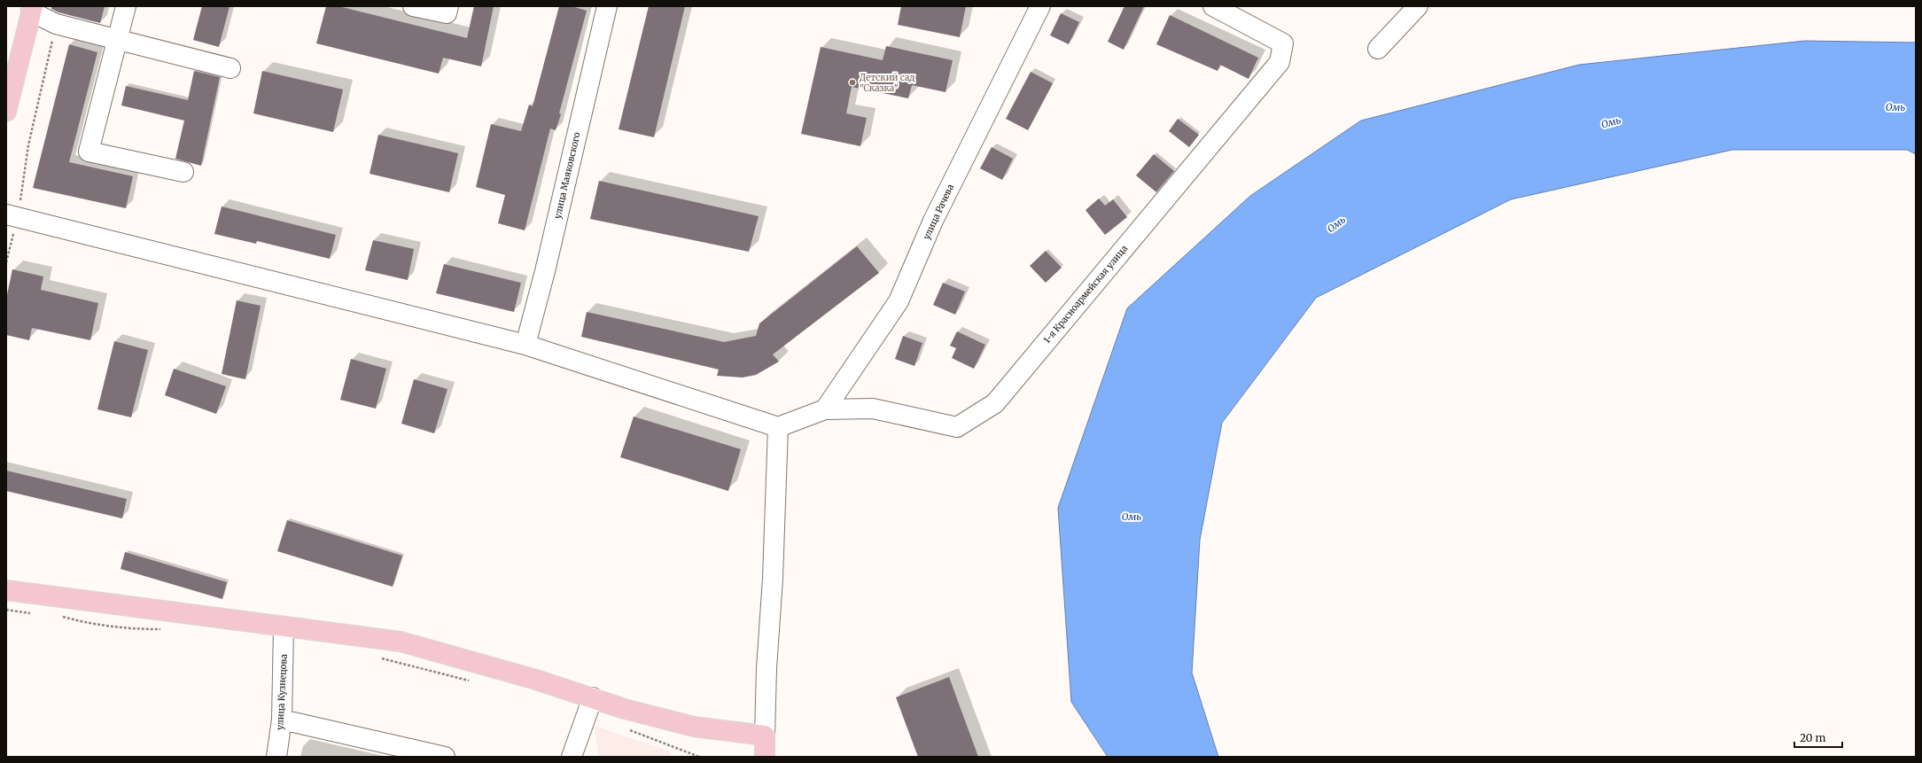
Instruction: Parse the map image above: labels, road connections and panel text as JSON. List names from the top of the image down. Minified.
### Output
{"streets":{"street":["улица Маяковского","улица Рачева","1-я Красноармейская улица","улица Кузнецова"]},"crossings":[["улица Рачева","1-я Красноармейская улица"]],"water":["Омь"],"places":["Детский сад \"Сказка\""],"scale_bar":"20 m"}
